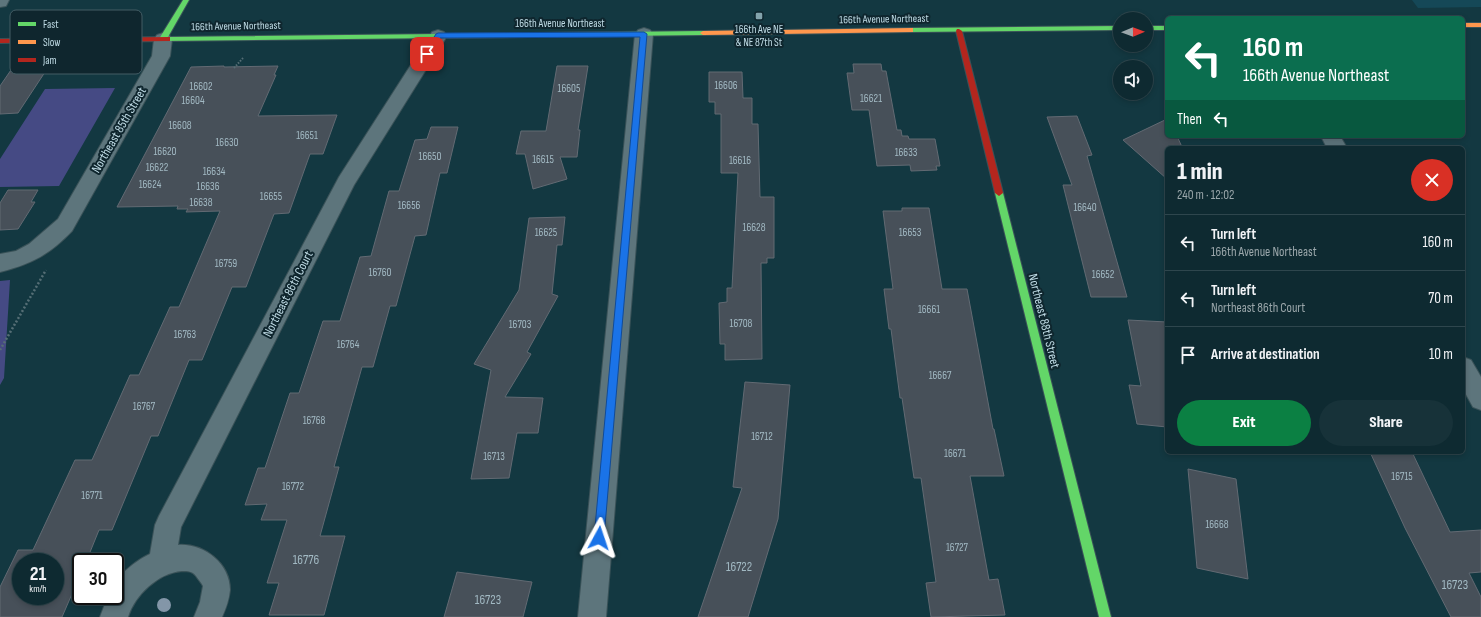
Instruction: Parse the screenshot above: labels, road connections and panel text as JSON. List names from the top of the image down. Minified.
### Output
{"streets":{"street":["166th Avenue Northeast","Northeast 85th Street","Northeast 86th Court","Northeast 88th Street"]},"crossings":[["166th Avenue Northeast","Northeast 85th Street"],["166th Avenue Northeast","Northeast 86th Court"],["166th Avenue Northeast","Northeast 88th Street"]],"places":{"transit":["166th Ave NE & NE 87th St"]},"house_numbers":["16606","16602","16605","16621","16604","16608","16651","16630","16620","16633","16650","16615","16616","16622","16634","16624","16636","16655","16638","16656","16640","16628","16625","16653","16759","16760","16652","16661","16708","16703","16763","16764","16667","16767","16768","16712","16671","16713","16715","16772","16771","16668","16727","16776","16722","16723","16723"],"legend":["Fast","Slow","Jam"],"north":"right","page":{"turn":["160 m","166th Avenue Northeast"],"then":"Then","heading":["1 min","240 m · 12:02"],"list":[{"name":"Turn left","note":"166th Avenue Northeast","value":"160 m"},{"name":"Turn left","note":"Northeast 86th Court","value":"70 m"},{"name":"Arrive at destination","value":"10 m"}],"buttons":["Exit","Share"],"speed":"21 km/h","limit":"30"}}
